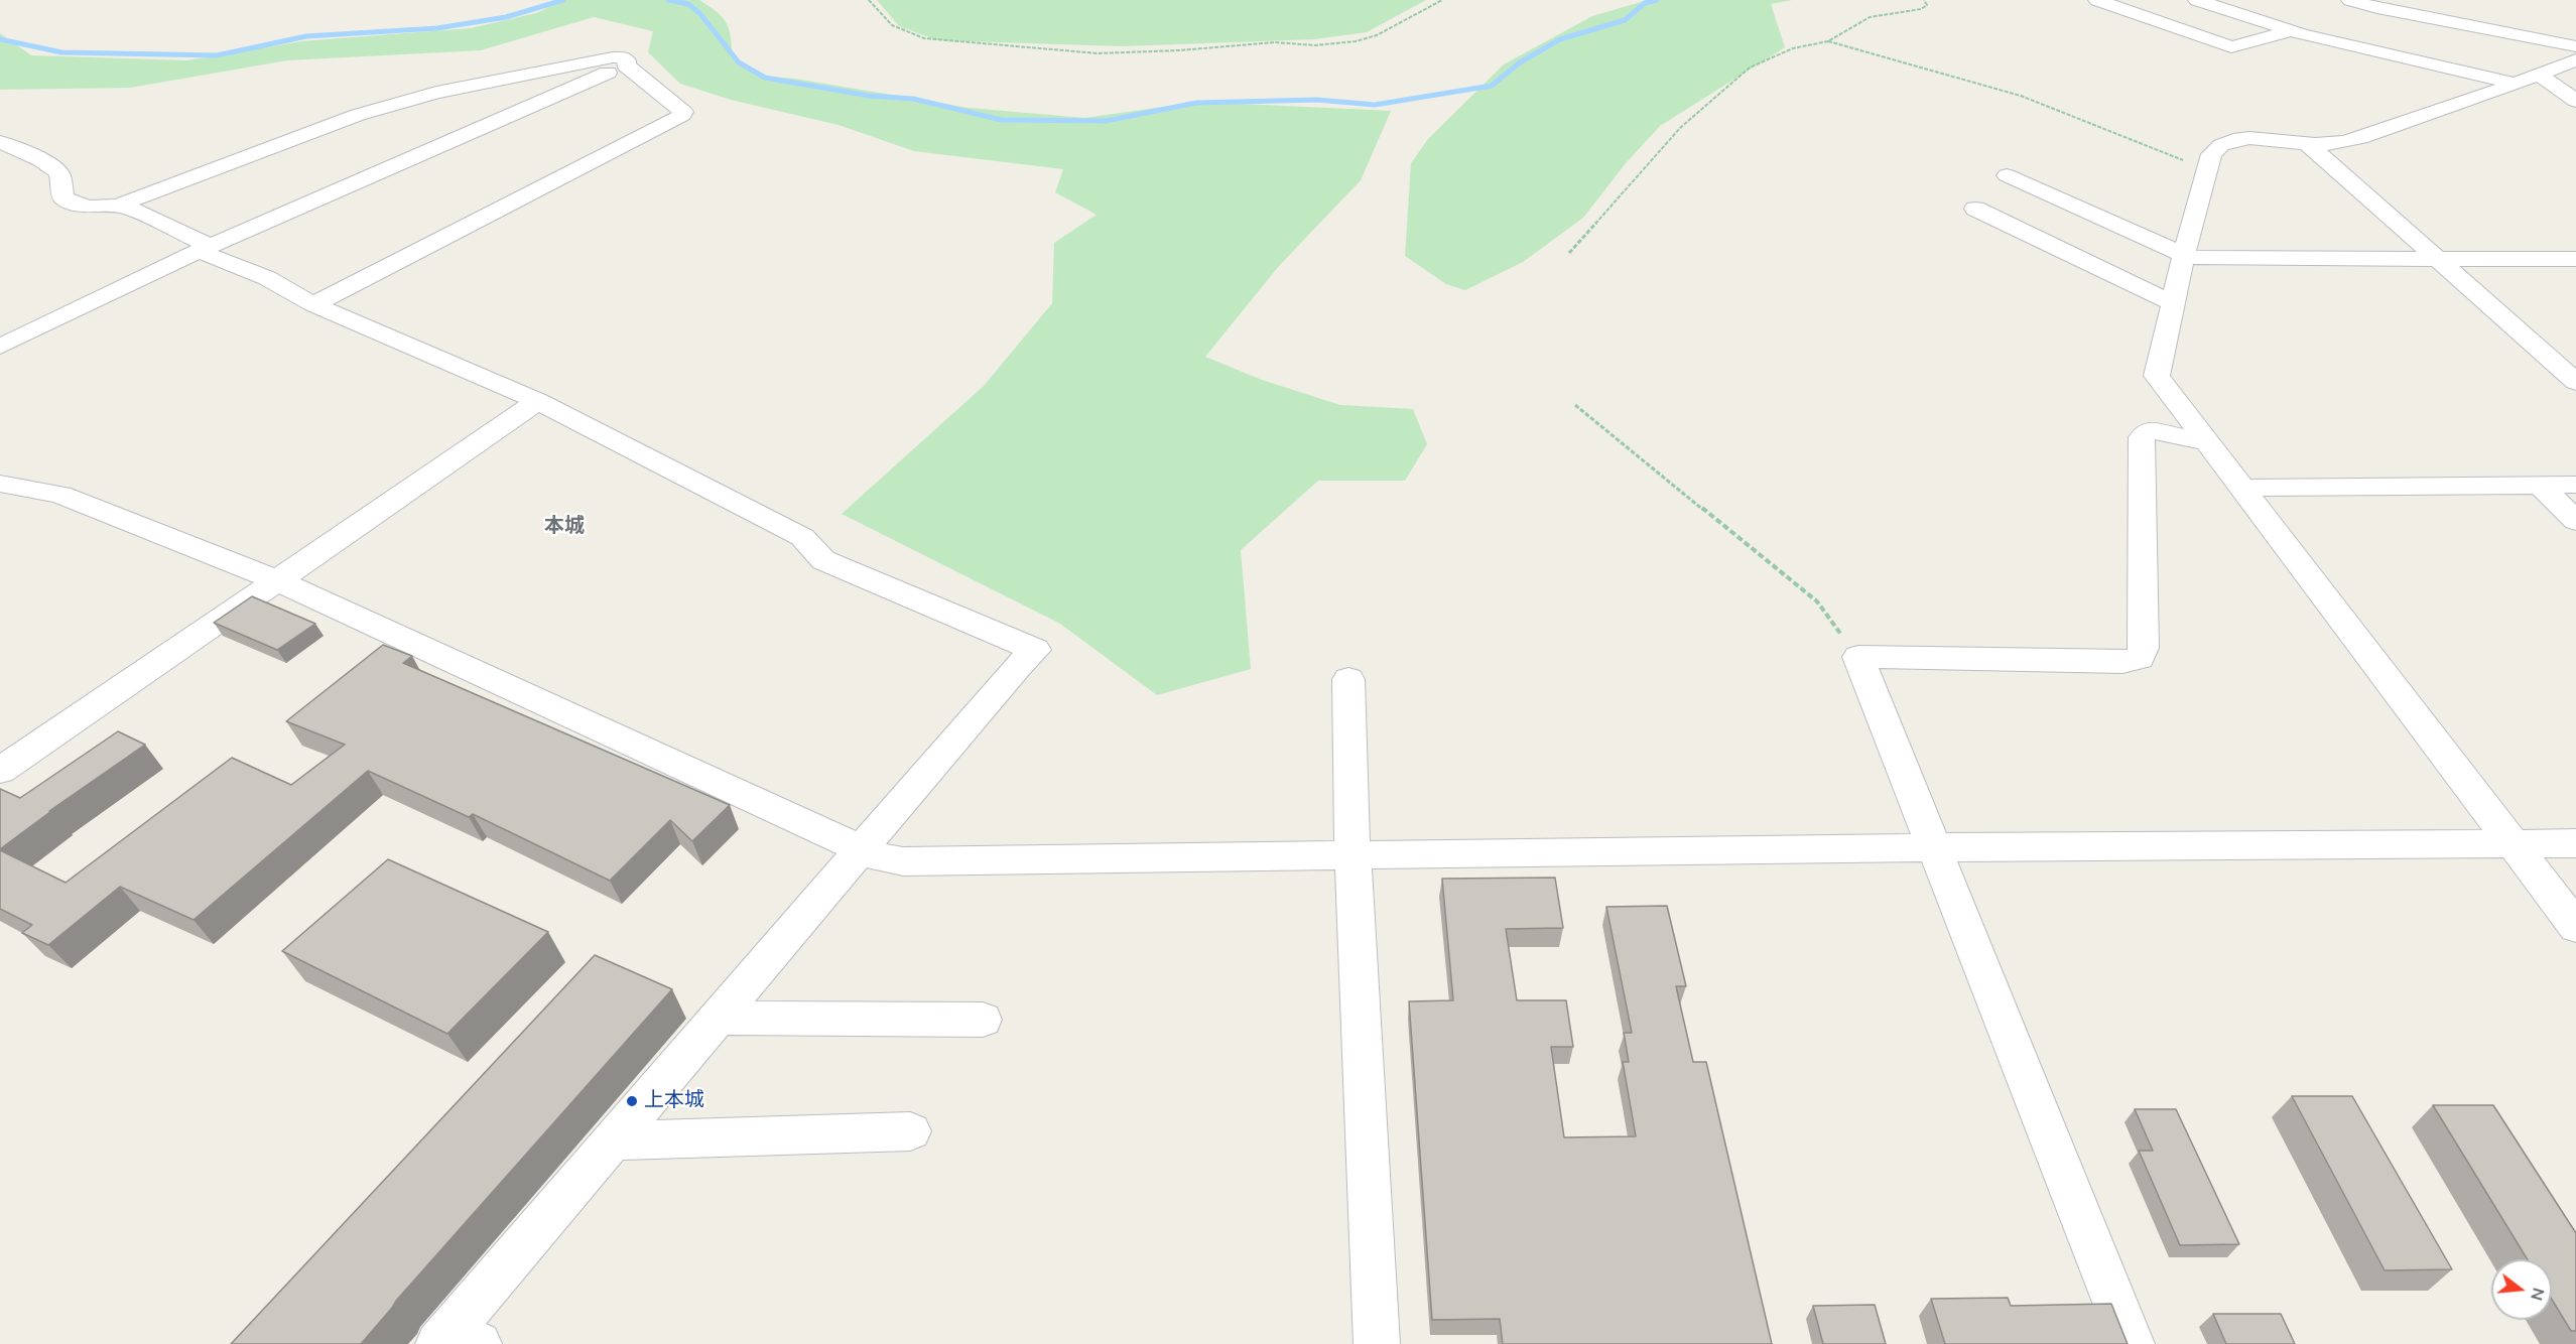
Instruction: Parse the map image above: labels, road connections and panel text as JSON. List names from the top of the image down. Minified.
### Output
{"districts":["本城"],"places":["上本城"],"north":"right"}
